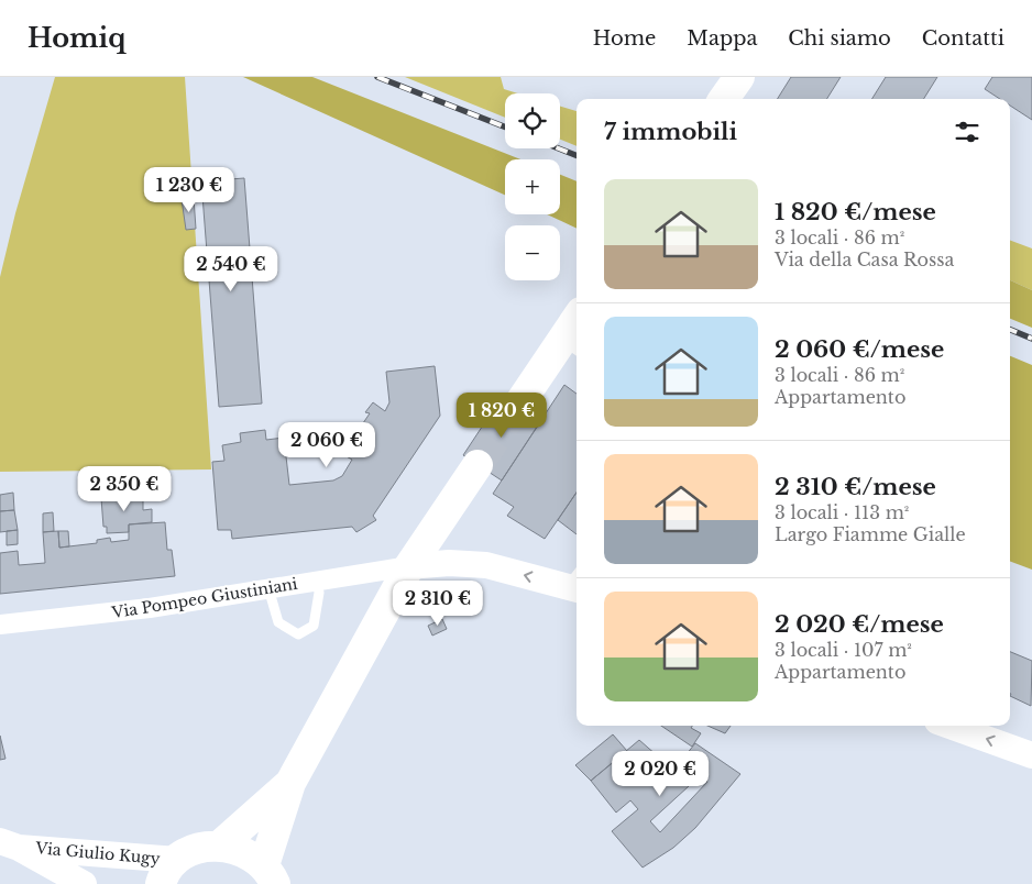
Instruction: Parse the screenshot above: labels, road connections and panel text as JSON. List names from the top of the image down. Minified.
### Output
{"streets":{"street":["Via Pompeo Giustiniani","Via Giulio Kugy"]},"page":{"header":"Homiq","nav":["Home","Mappa","Chi siamo","Contatti"],"map_buttons":["+","−"],"heading":"7 immobili","list":[{"name":"1 820 €/mese","note":"3 locali · 86 m² · Via della Casa Rossa"},{"name":"2 060 €/mese","note":"3 locali · 86 m² · Appartamento"},{"name":"2 310 €/mese","note":"3 locali · 113 m² · Largo Fiamme Gialle"},{"name":"2 020 €/mese","note":"3 locali · 107 m² · Appartamento"}],"price":["1 230 €","2 540 €","1 820 €","2 060 €","2 350 €","2 310 €","2 020 €"]}}
